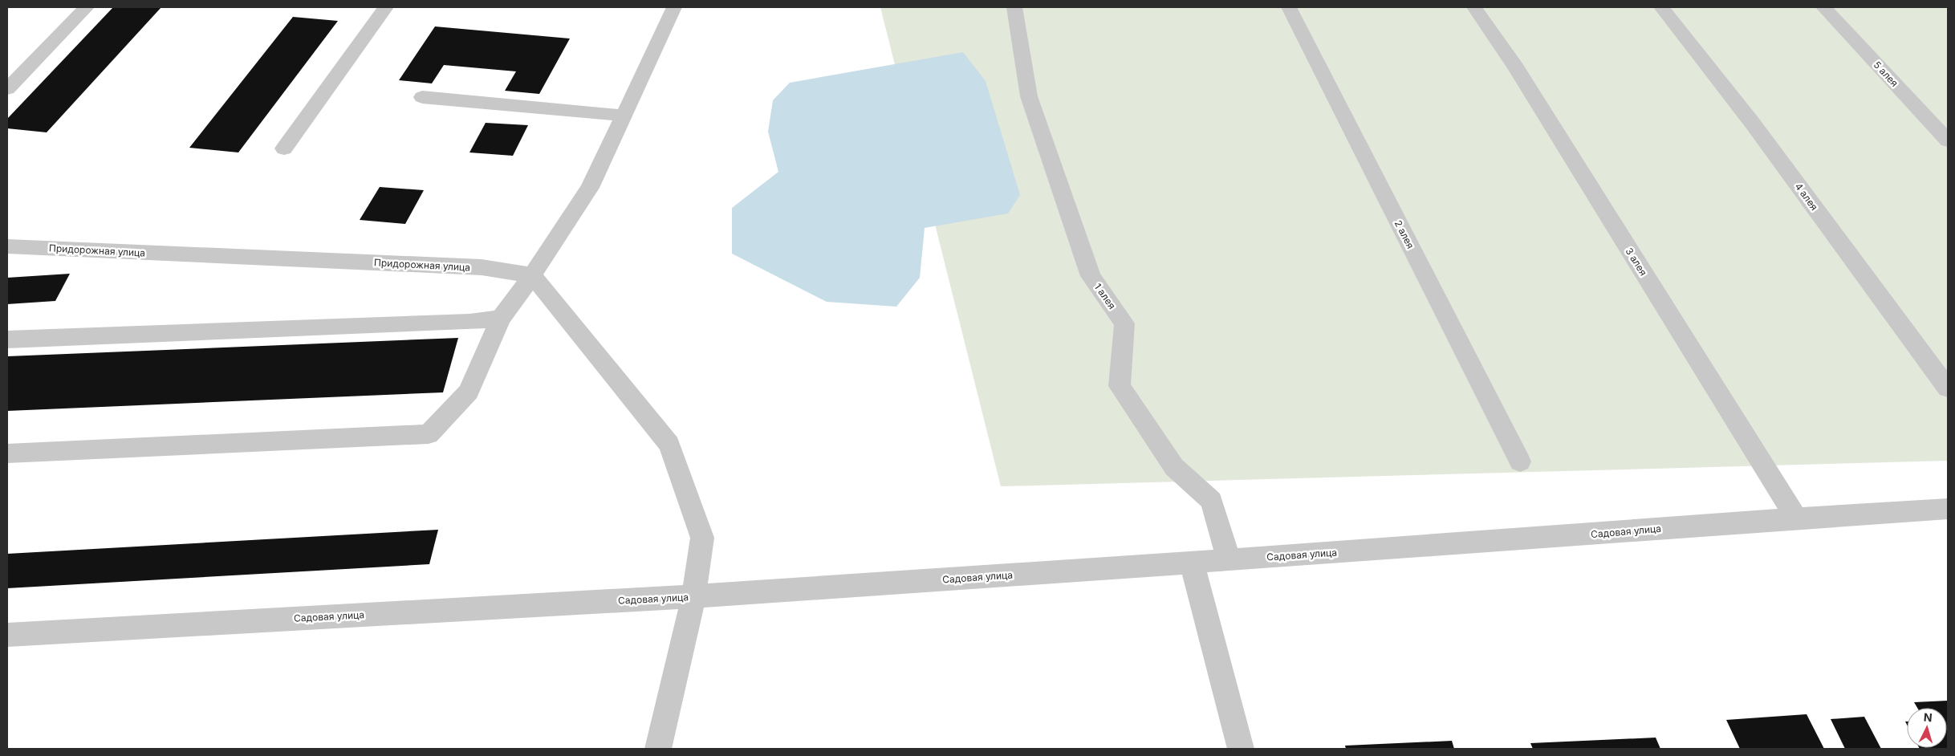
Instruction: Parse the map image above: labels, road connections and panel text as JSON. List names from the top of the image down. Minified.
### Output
{"streets":{"street":["5 алея","4 алея","2 алея","Придорожная улица","3 алея","1 алея","Садовая улица"]},"crossings":[["3 алея","Садовая улица"],["1 алея","Садовая улица"]],"north":"top"}
